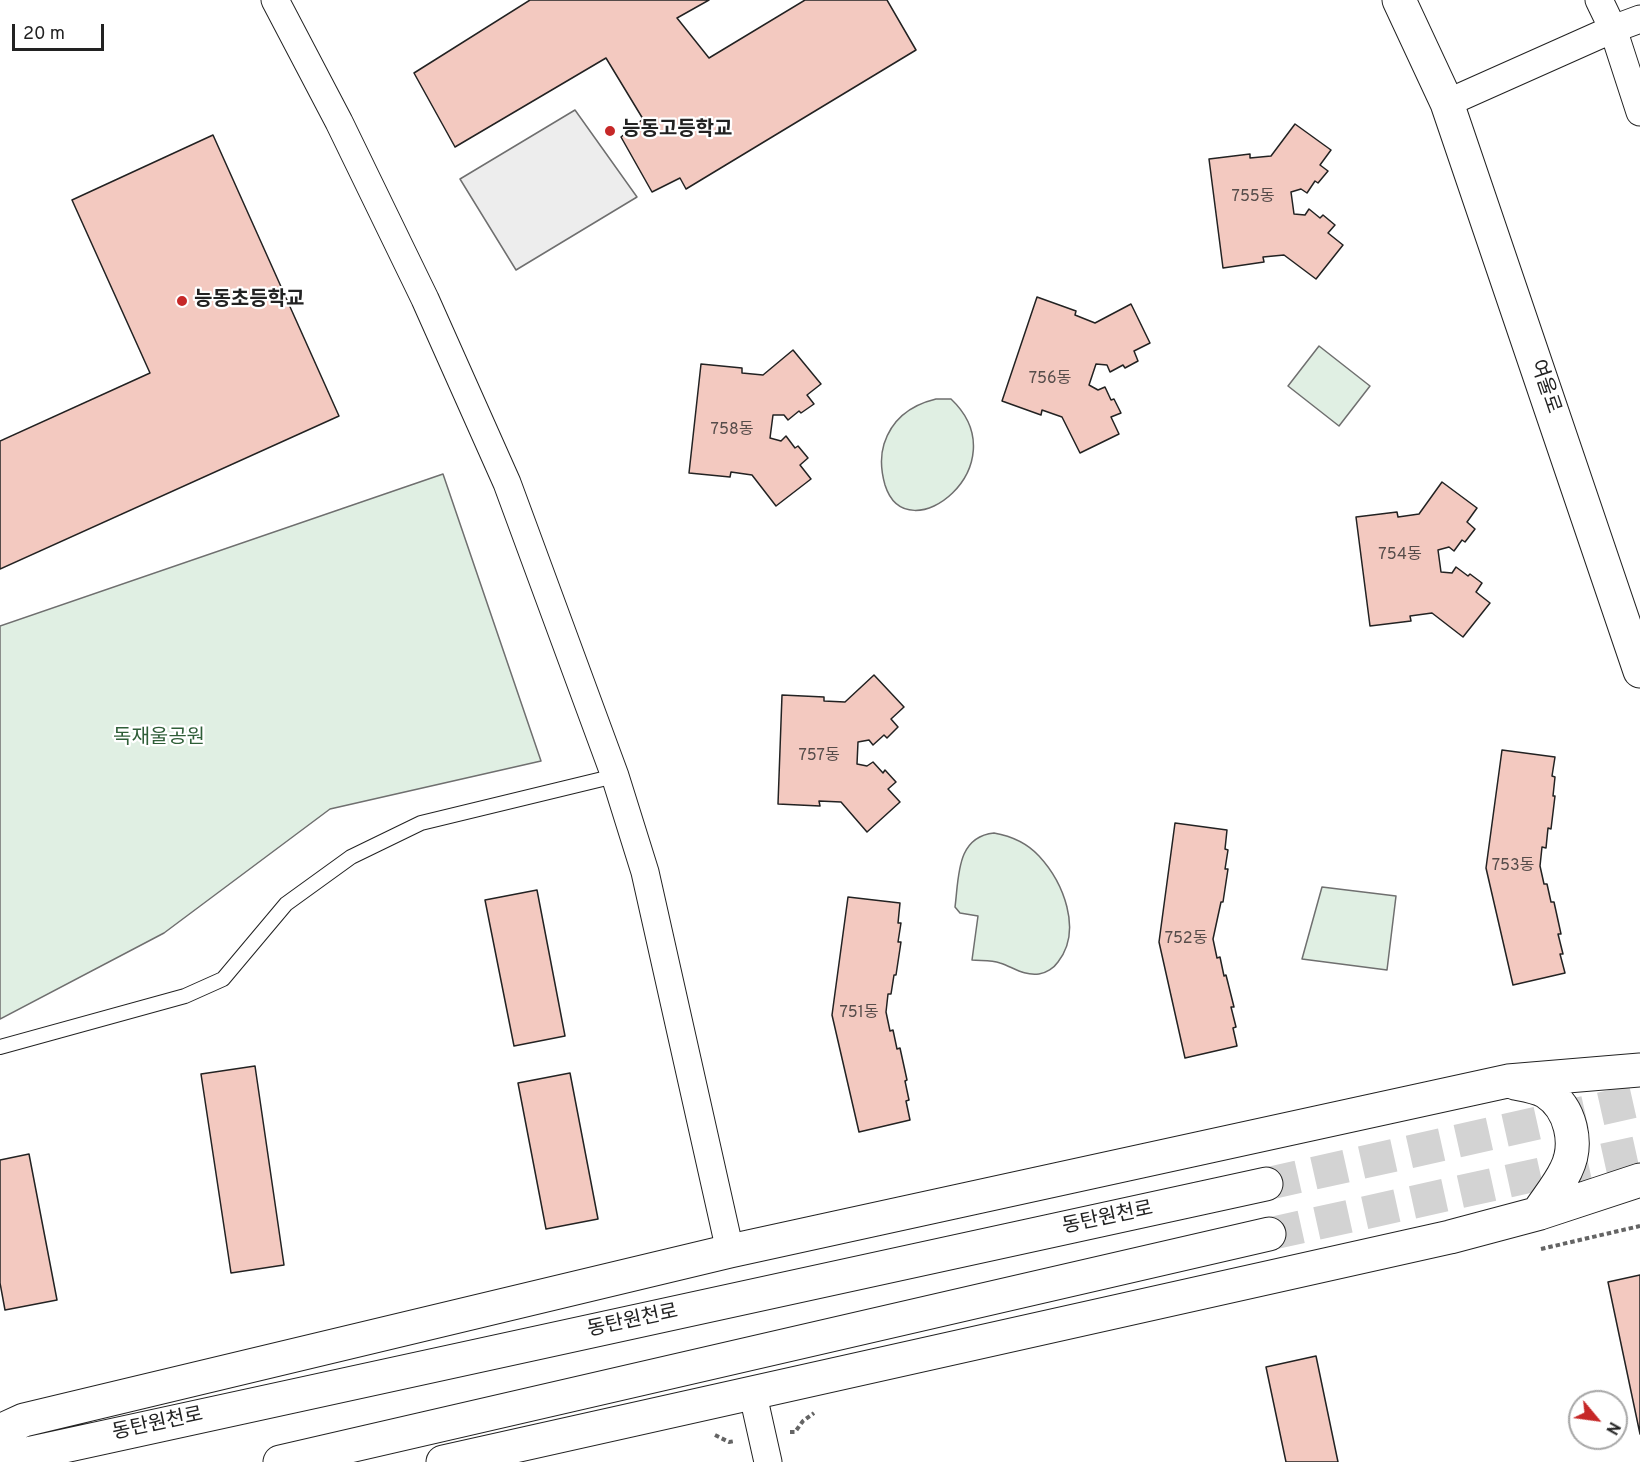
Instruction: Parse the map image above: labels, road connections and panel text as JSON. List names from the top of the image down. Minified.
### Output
{"streets":{"main road":["여울로","동탄원천로"]},"parks":["독재울공원"],"places":["능동고등학교","능동초등학교"],"house_numbers":["755동","756동","758동","754동","757동","753동","752동","751동"],"scale_bar":"20 m","north":"bottom right"}
